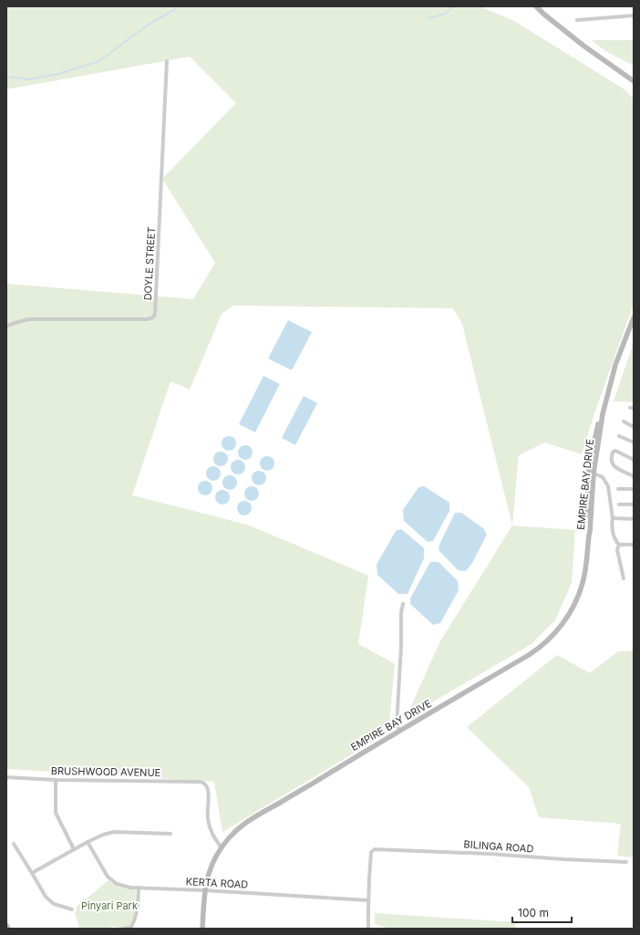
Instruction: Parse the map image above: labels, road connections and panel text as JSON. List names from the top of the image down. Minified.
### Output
{"streets":{"main road":["EMPIRE BAY DRIVE"],"street":["DOYLE STREET","BRUSHWOOD AVENUE","BILINGA ROAD","KERTA ROAD"]},"crossings":[["EMPIRE BAY DRIVE","BRUSHWOOD AVENUE"],["EMPIRE BAY DRIVE","KERTA ROAD"],["BILINGA ROAD","KERTA ROAD"]],"parks":["Pinyari Park"],"scale_bar":"100 m"}
